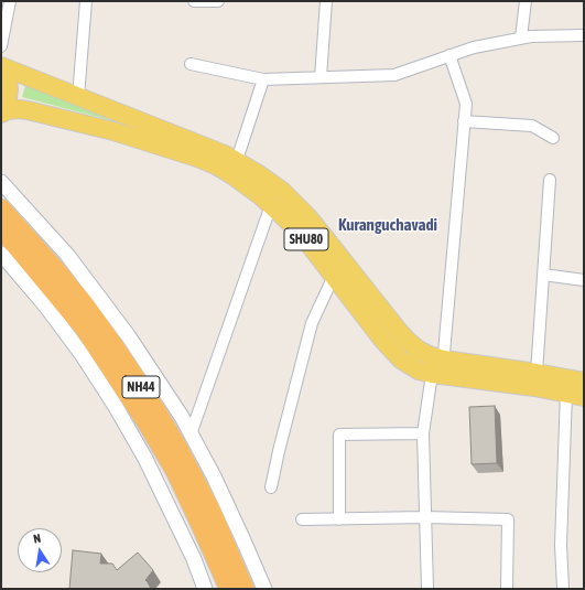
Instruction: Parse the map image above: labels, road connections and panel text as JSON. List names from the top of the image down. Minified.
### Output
{"streets":{"highway":["NH44"],"main road":["SHU80"]},"districts":["Kuranguchavadi"],"north":"top"}
